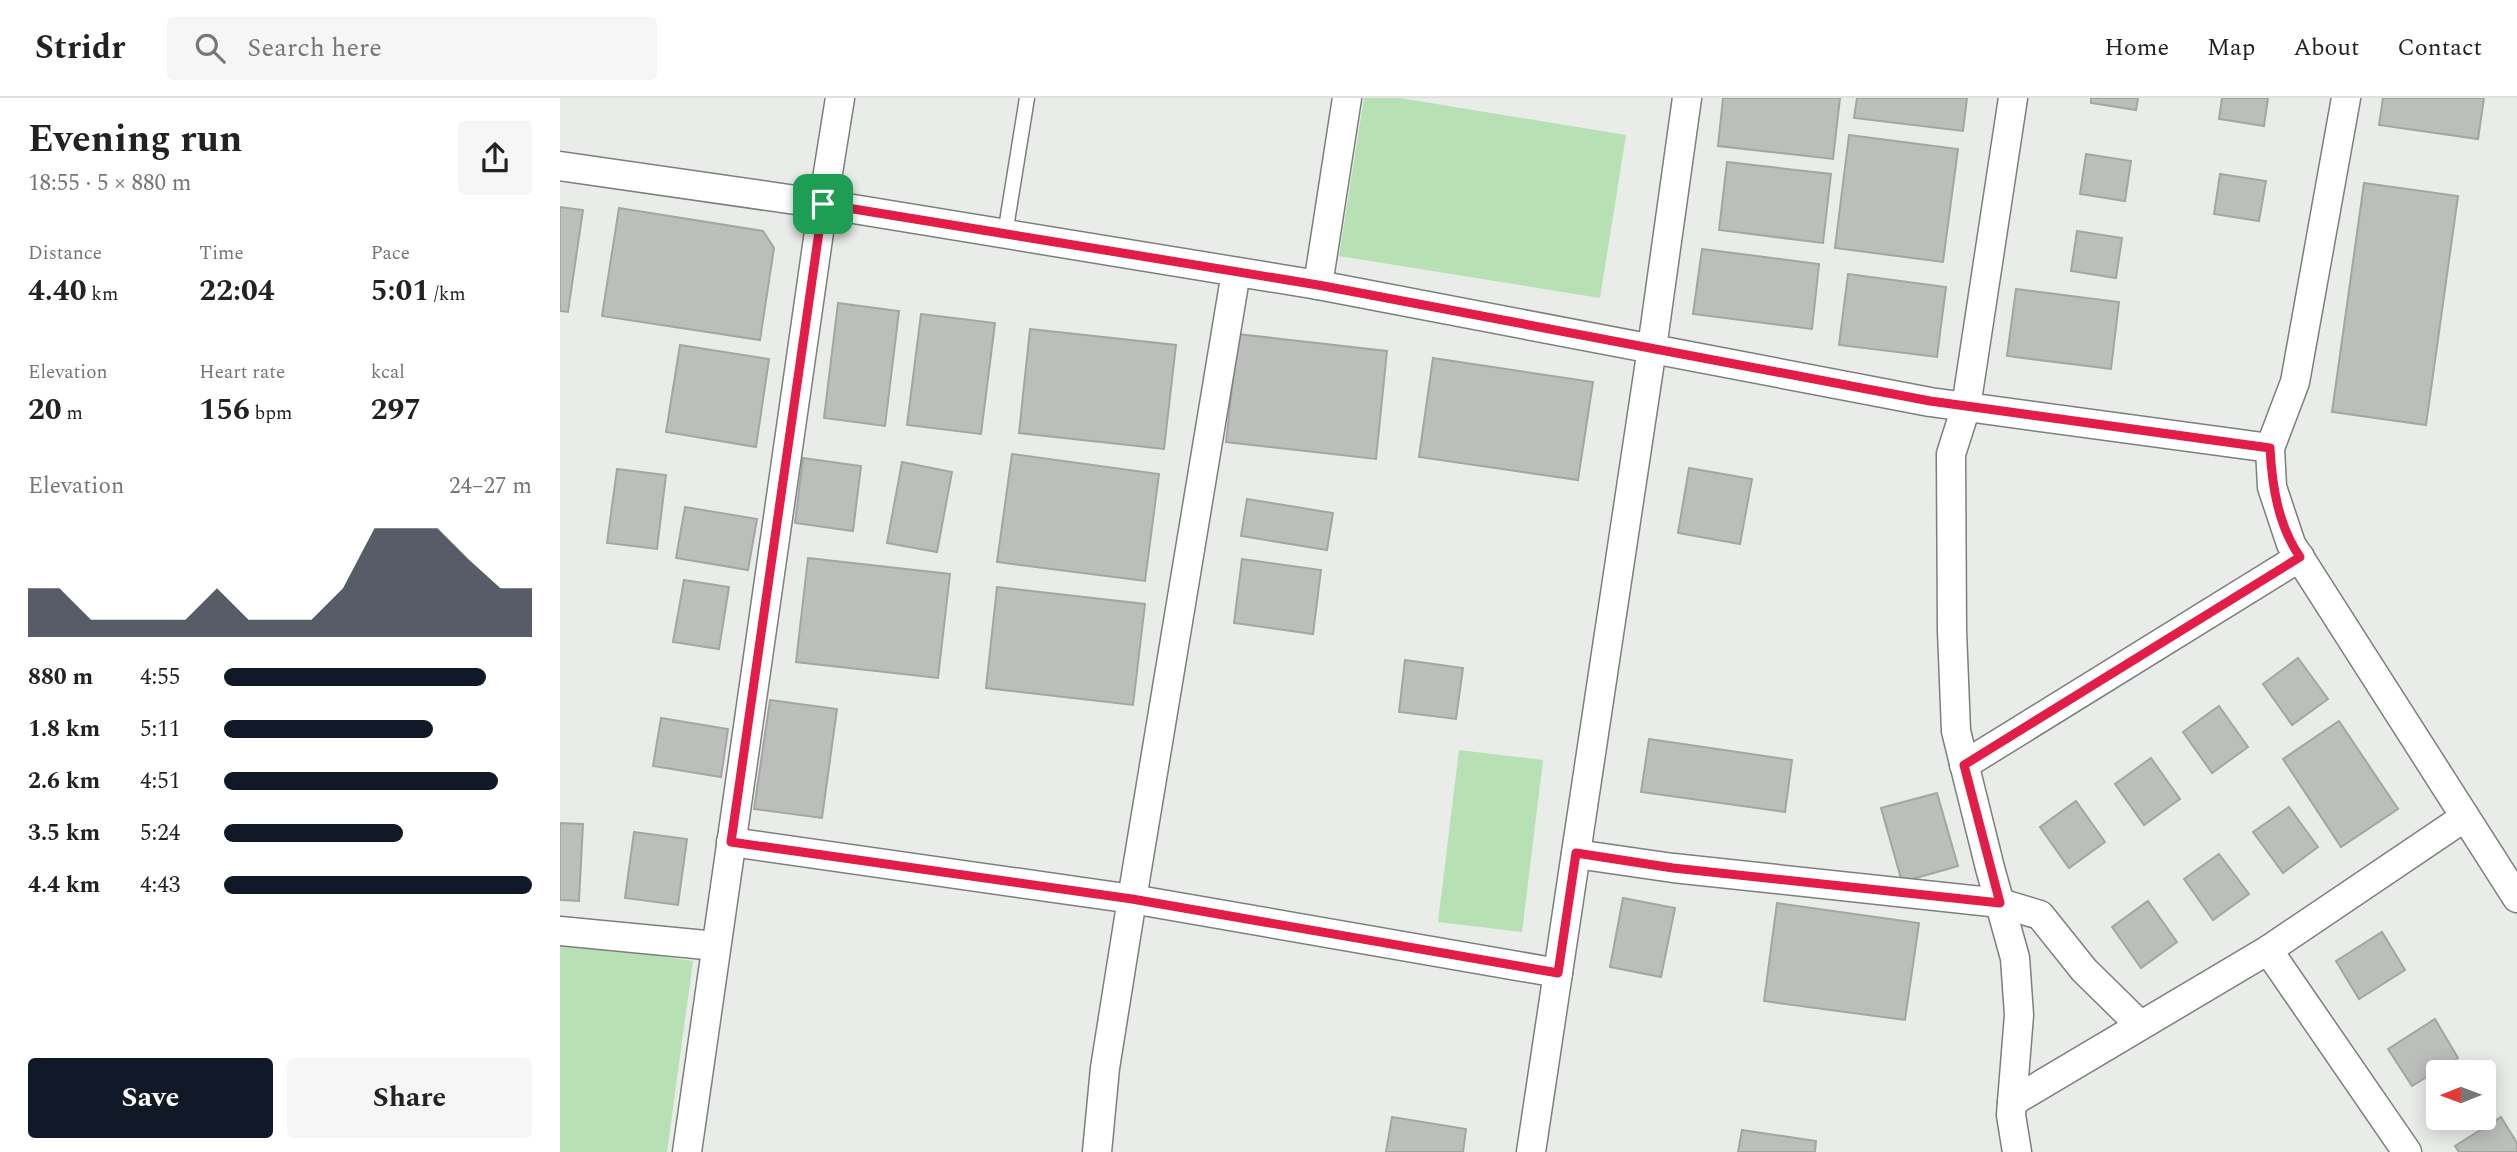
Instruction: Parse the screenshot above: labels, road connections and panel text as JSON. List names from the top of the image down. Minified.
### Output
{"north":"left","page":{"header":"Stridr","search":"Search here","nav":["Home","Map","About","Contact"],"heading":["Evening run","18:55 · 5 × 880 m"],"stats":[["Distance","4.40 km"],["Time","22:04"],["Pace","5:01 /km"],["Elevation","20 m"],["Heart rate","156 bpm"],["kcal","297"]],"chart":["Elevation","24–27 m"],"list":[{"name":"880 m","note":"4:55"},{"name":"1.8 km","note":"5:11"},{"name":"2.6 km","note":"4:51"},{"name":"3.5 km","note":"5:24"},{"name":"4.4 km","note":"4:43"}],"buttons":["Save","Share"]}}
